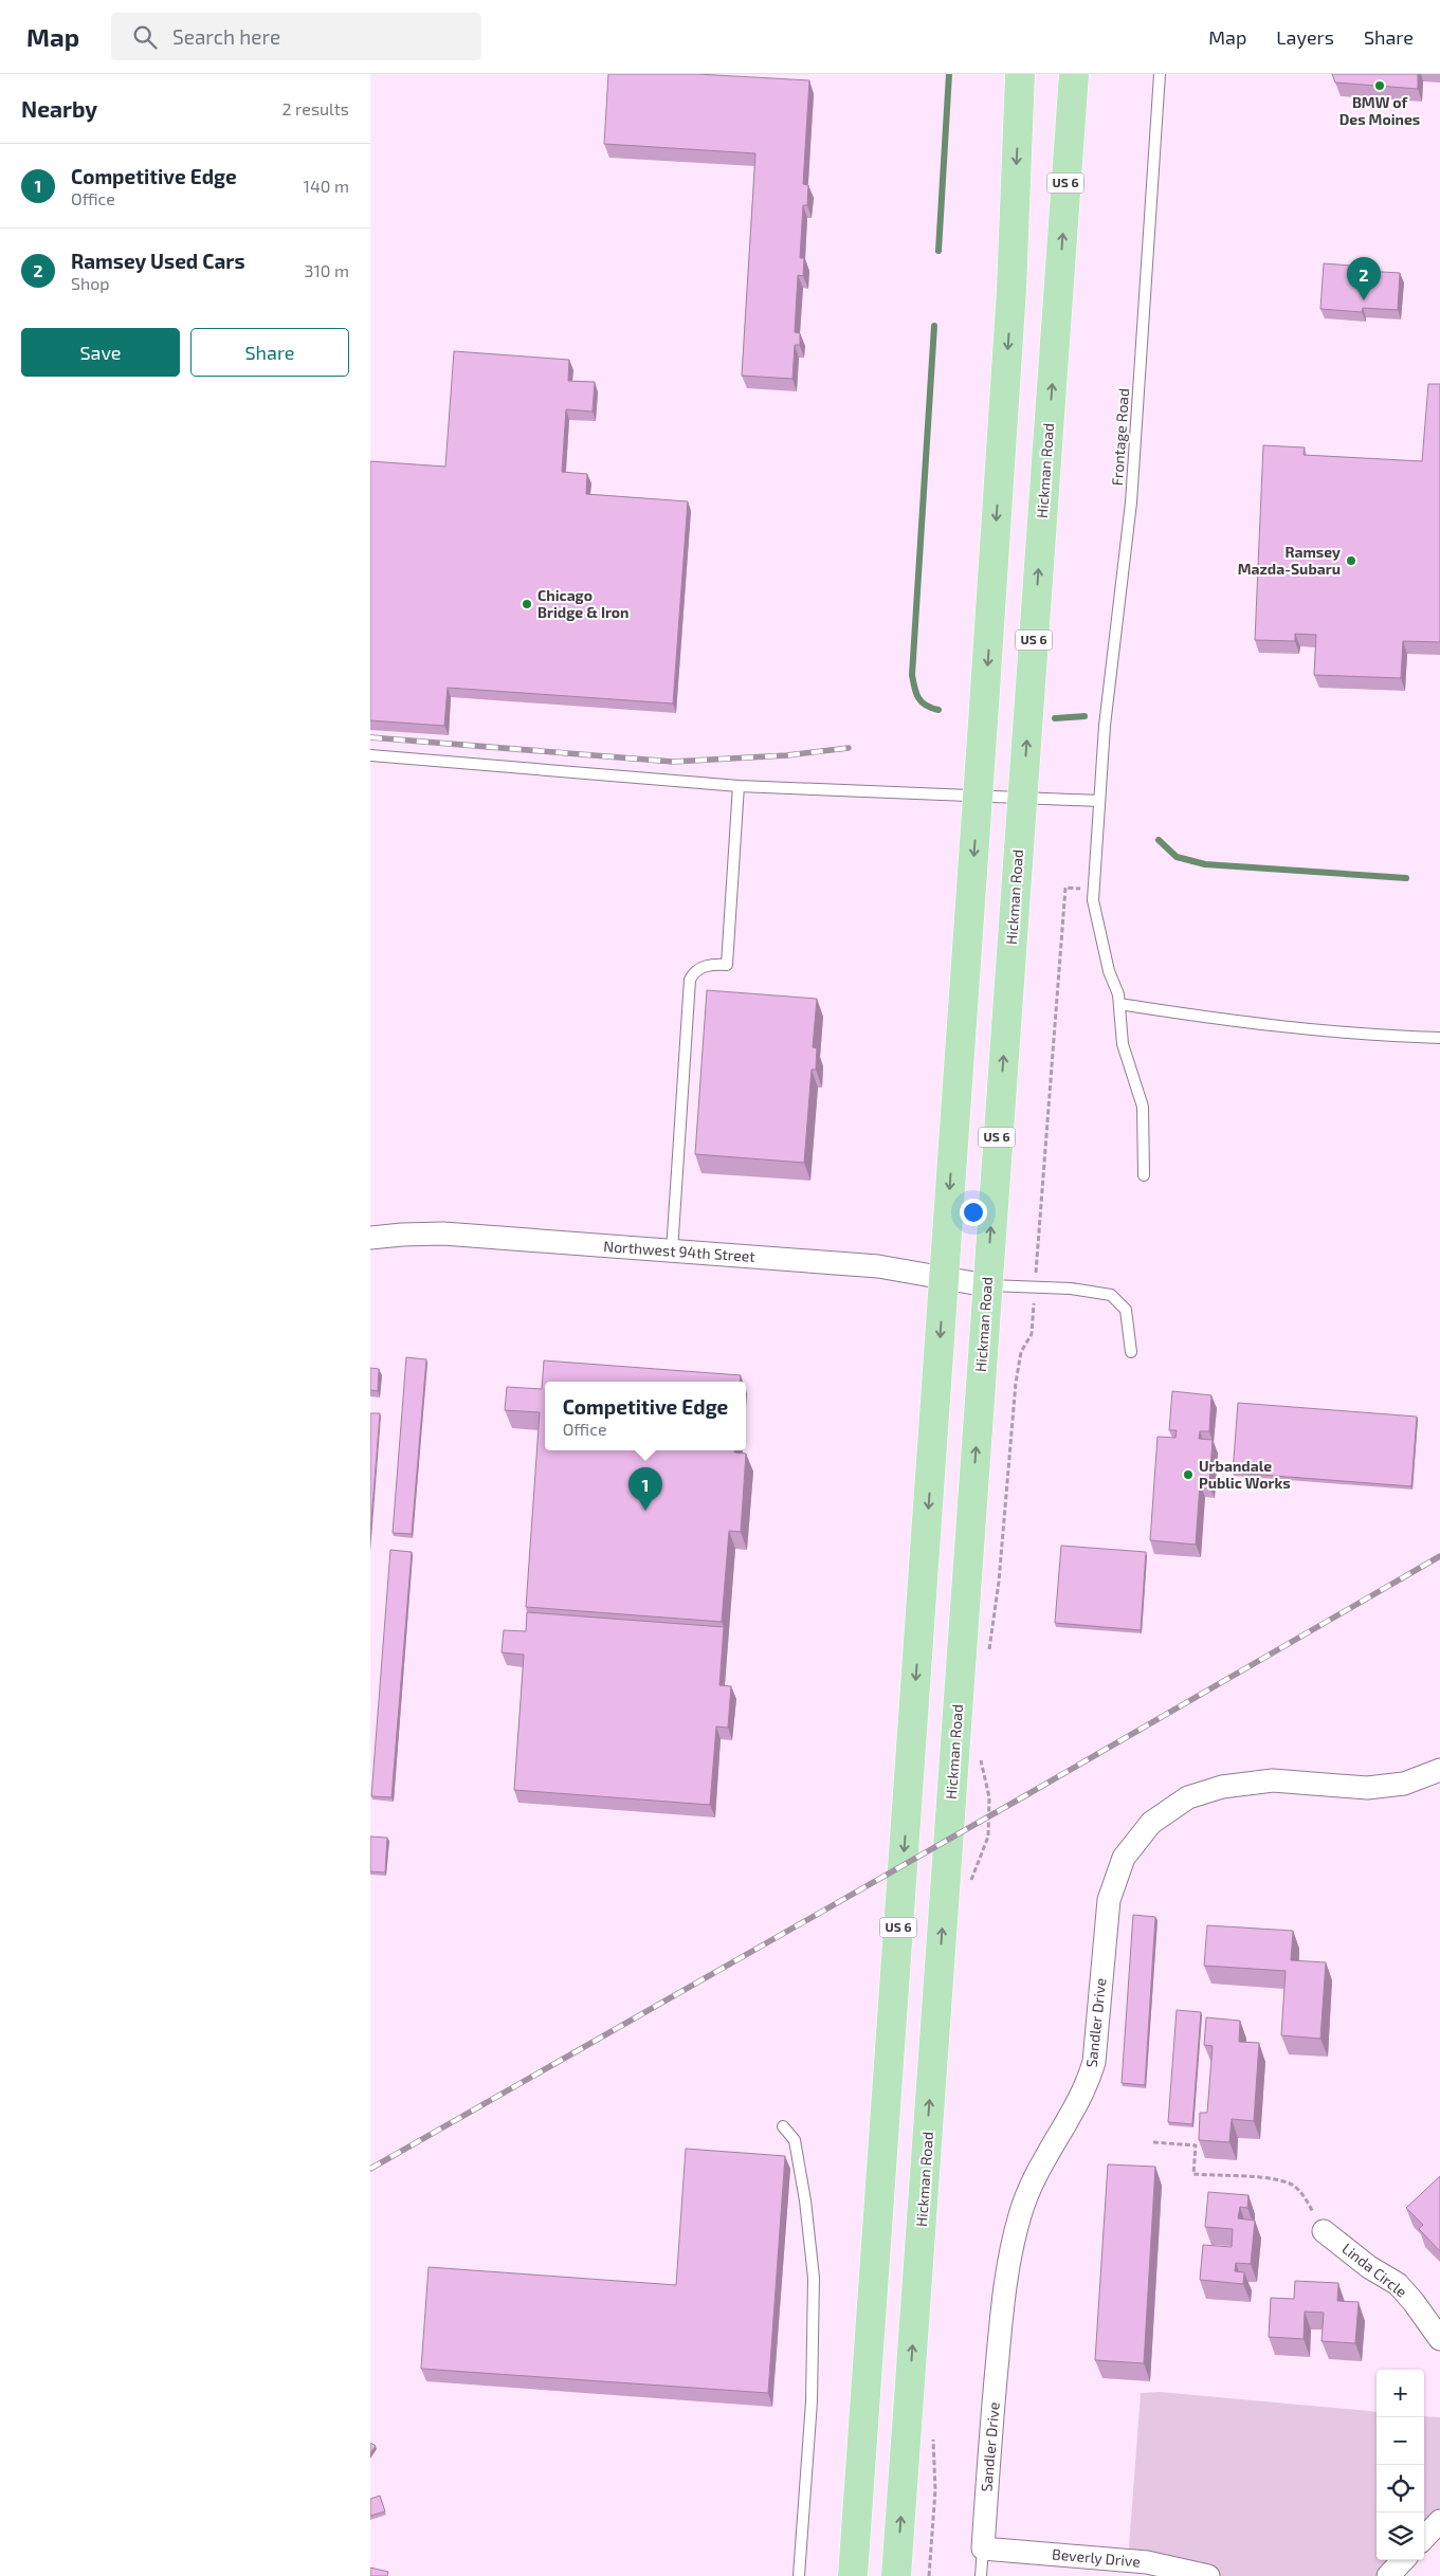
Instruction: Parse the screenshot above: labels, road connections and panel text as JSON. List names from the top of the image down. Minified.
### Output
{"streets":{"main road":["US 6","Hickman Road"],"street":["Northwest 94th Street","Sandler Drive","Linda Circle","Beverly Drive"],"lane":["Frontage Road"]},"crossings":[["US 6","Northwest 94th Street"],["Hickman Road","Northwest 94th Street"],["Sandler Drive","Beverly Drive"]],"places":["BMW of Des Moines","Ramsey Mazda-Subaru","Chicago Bridge & Iron","Urbandale Public Works"],"page":{"header":"Map","search":"Search here","nav":["Map","Layers","Share"],"heading":["Nearby","2 results"],"list":[{"mark":"1","name":"Competitive Edge","note":"Office","value":"140 m"},{"mark":"2","name":"Ramsey Used Cars","note":"Shop","value":"310 m"}],"pins":["2","1"],"buttons":["Save","Share"],"popup":["Competitive Edge","Office"],"map_buttons":["+","−"]}}
